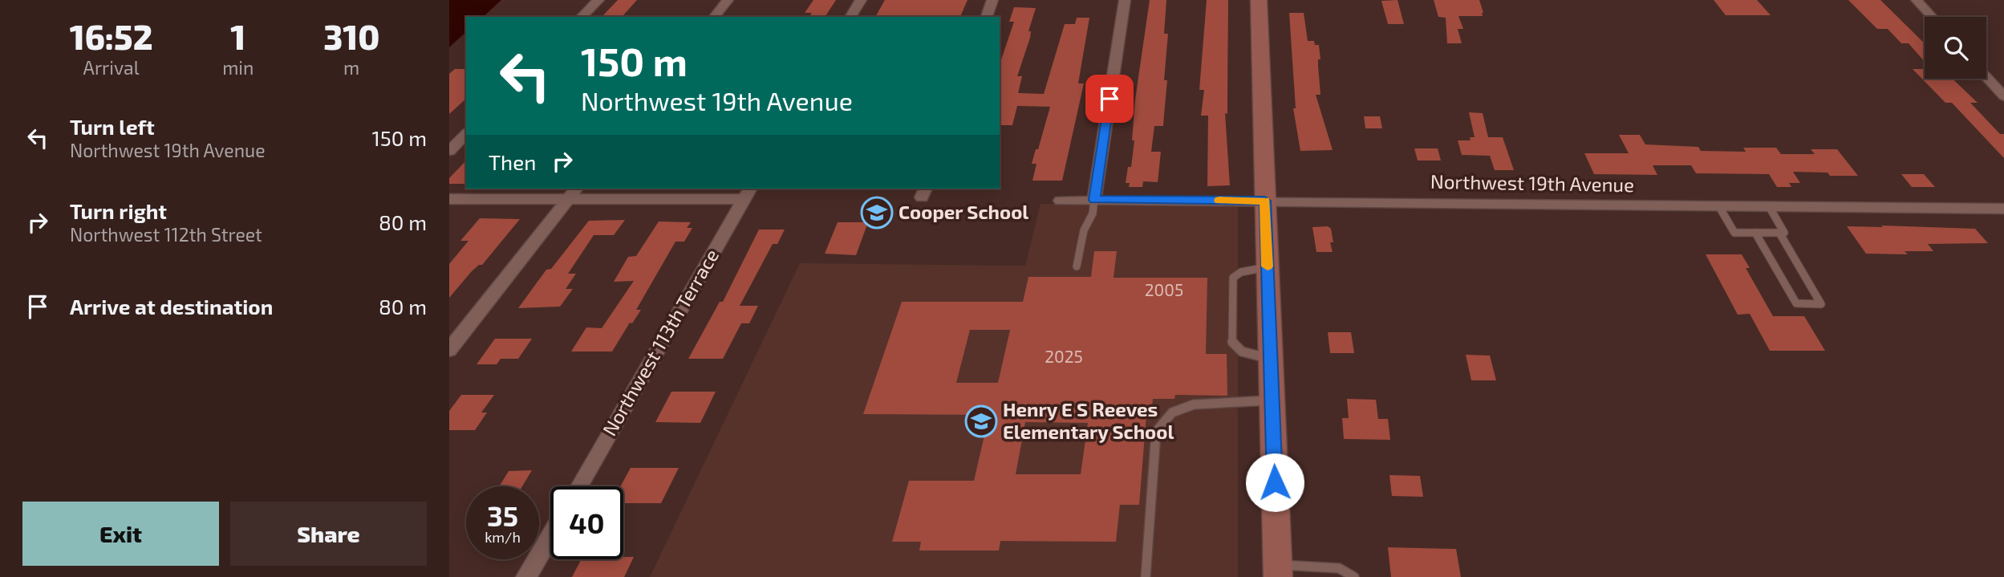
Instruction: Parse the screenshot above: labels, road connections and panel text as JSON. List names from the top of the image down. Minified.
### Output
{"streets":{"street":["Northwest 19th Avenue","Northwest 113th Terrace"]},"places":{"school or university":["Cooper School","Henry E S Reeves Elementary School"]},"house_numbers":["2005","2025"],"page":{"eta":["16:52","Arrival","1","min","310","m"],"turn":["150 m","Northwest 19th Avenue"],"list":[{"name":"Turn left","note":"Northwest 19th Avenue","value":"150 m"},{"name":"Turn right","note":"Northwest 112th Street","value":"80 m"},{"name":"Arrive at destination","value":"80 m"}],"then":"Then","speed":"35 km/h","limit":"40","buttons":["Exit","Share"]}}
